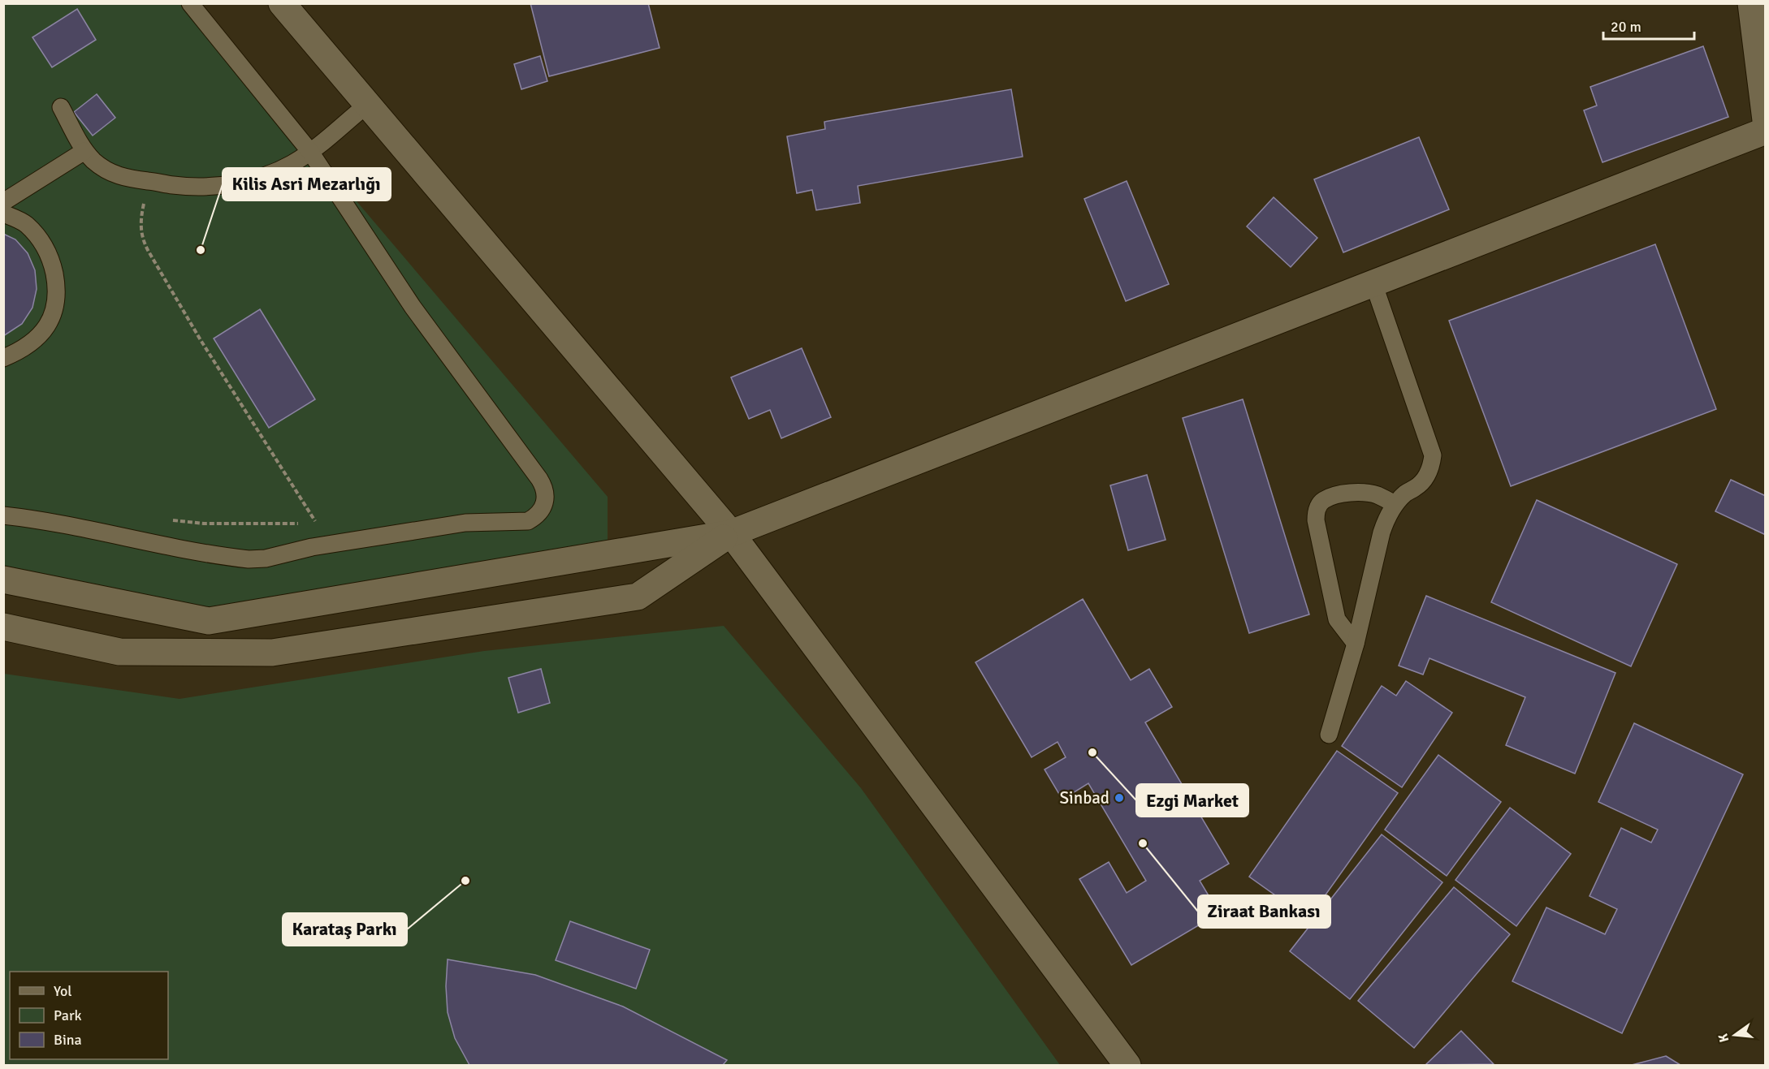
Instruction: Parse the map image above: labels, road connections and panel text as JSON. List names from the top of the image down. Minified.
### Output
{"places":["Kilis Asri Mezarlığı","Ezgi Market","Sinbad","Ziraat Bankası","Karataş Parkı"],"legend":["Yol","Park","Bina"],"scale_bar":"20 m","north":"left"}
